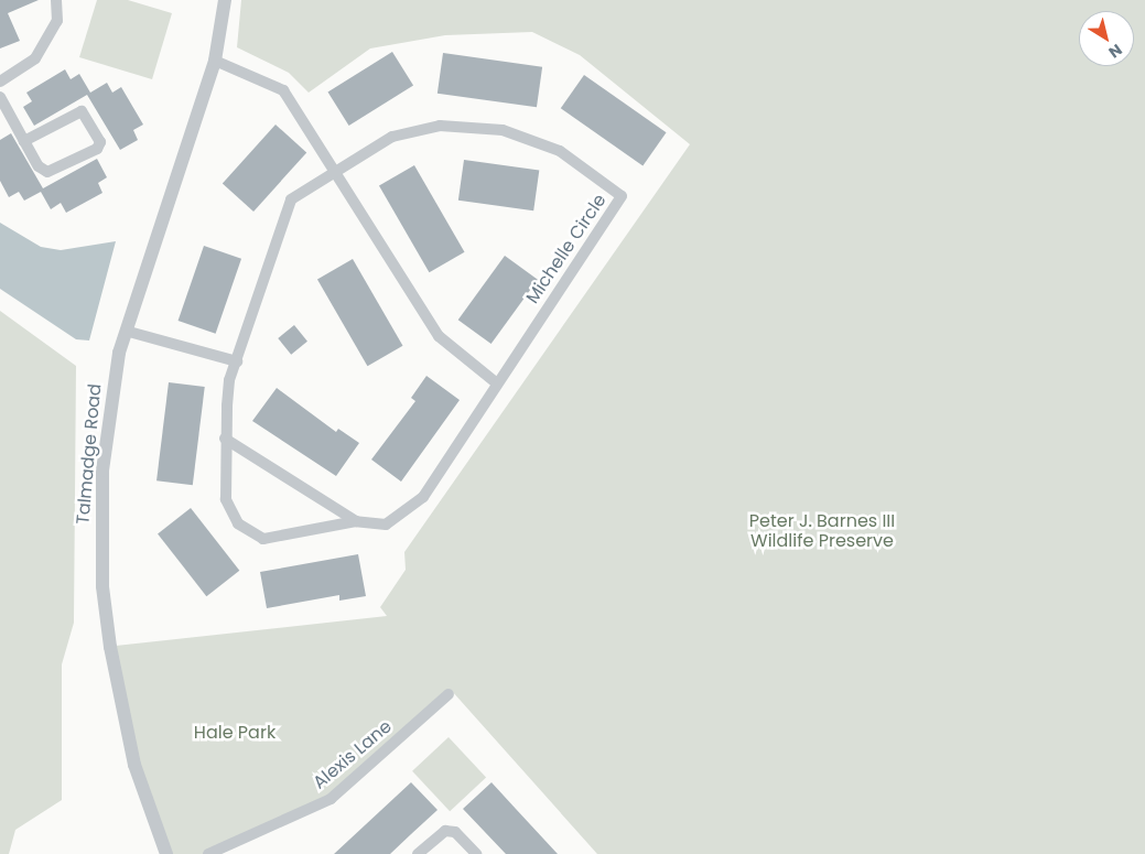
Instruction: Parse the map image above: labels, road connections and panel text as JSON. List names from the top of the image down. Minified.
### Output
{"streets":{"street":["Michelle Circle","Talmadge Road","Alexis Lane"]},"parks":["Peter J. Barnes III Wildlife Preserve","Hale Park"],"north":"bottom right"}
